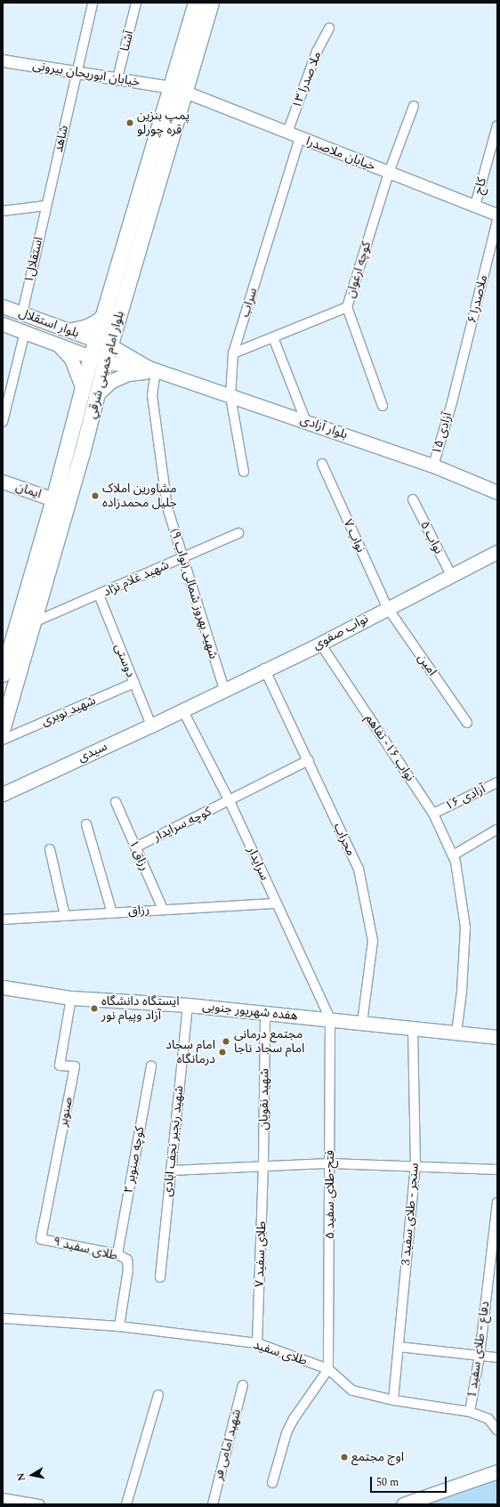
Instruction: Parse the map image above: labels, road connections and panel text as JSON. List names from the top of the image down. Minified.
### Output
{"streets":{"main road":["بلوار استقلال","بلوار امام خمینی شرقي","بلوار آزادی","ایمان","نواب صفوی","سیدی","هفده شهریور جنوبی"],"street":["آشنا","خیابان ابوریحان بیرونی","۱۳ ملا صدرا","شاهد","خیابان ملاصدرا","کاج","استقلال۱","کوچه ارغوان","ملاصدرا ۶","سراب","آزادی ۱۵","نواب ۷","نواب ۵","شهید غلام نژاد","شهید بهروز شمالی (نواب ۹)","دوستی","امین","شهید نوبری","نواب ۱۶- تفاهم","آزادی ۱۶","کوچه سرایدار","محراب","رزاق ۱","سرایدار","رزاق","شهید نقویان","صنوبر","شهید رنجبر نجف ابادی","کوچه صنوبر ۲","فتح-طلای سفید ۵","سنجر - طلای سفید 3","طلای سفید ۹","طلای سفید ۷","دفاع - طلای سفید 1","طلای سفید","شهید امامی فر"]},"crossings":[["آشنا","خیابان ابوریحان بیرونی"],["خیابان ابوریحان بیرونی","شاهد"],["خیابان ابوریحان بیرونی","بلوار امام خمینی شرقي"],["۱۳ ملا صدرا","خیابان ملاصدرا"],["شاهد","استقلال۱"],["خیابان ملاصدرا","کاج"],["خیابان ملاصدرا","کوچه ارغوان"],["خیابان ملاصدرا","سراب"],["خیابان ملاصدرا","بلوار امام خمینی شرقي"],["استقلال۱","بلوار استقلال"],["ملاصدرا ۶","آزادی ۱۵"],["سراب","بلوار آزادی"],["بلوار استقلال","بلوار امام خمینی شرقي"],["بلوار استقلال","بلوار آزادی"],["بلوار امام خمینی شرقي","بلوار آزادی"],["بلوار امام خمینی شرقي","ایمان"],["بلوار امام خمینی شرقي","شهید غلام نژاد"],["بلوار آزادی","آزادی ۱۵"],["بلوار آزادی","شهید بهروز شمالی (نواب ۹)"],["نواب ۷","نواب صفوی"],["نواب ۷","امین"],["نواب ۵","نواب صفوی"],["شهید غلام نژاد","شهید بهروز شمالی (نواب ۹)"],["شهید غلام نژاد","دوستی"],["شهید بهروز شمالی (نواب ۹)","نواب صفوی"],["نواب صفوی","امین"],["نواب صفوی","نواب ۱۶- تفاهم"],["نواب صفوی","سیدی"],["نواب صفوی","محراب"],["نواب صفوی","سرایدار"],["دوستی","شهید نوبری"],["دوستی","سیدی"],["نواب ۱۶- تفاهم","آزادی ۱۶"],["نواب ۱۶- تفاهم","هفده شهریور جنوبی"],["سیدی","سرایدار"],["کوچه سرایدار","محراب"],["کوچه سرایدار","رزاق ۱"],["کوچه سرایدار","سرایدار"],["محراب","هفده شهریور جنوبی"],["رزاق ۱","رزاق"],["سرایدار","رزاق"],["سرایدار","هفده شهریور جنوبی"],["سرایدار","فتح-طلای سفید ۵"],["هفده شهریور جنوبی","شهید نقویان"],["هفده شهریور جنوبی","صنوبر"],["هفده شهریور جنوبی","شهید رنجبر نجف ابادی"],["هفده شهریور جنوبی","فتح-طلای سفید ۵"],["هفده شهریور جنوبی","سنجر - طلای سفید 3"],["شهید نقویان","طلای سفید ۷"],["صنوبر","طلای سفید ۹"],["کوچه صنوبر ۲","طلای سفید ۹"],["فتح-طلای سفید ۵","طلای سفید"],["سنجر - طلای سفید 3","طلای سفید"],["طلای سفید ۹","طلای سفید"],["طلای سفید ۷","طلای سفید"],["دفاع - طلای سفید 1","طلای سفید"]],"places":["پمپ بنزین قره چورلو","مشاورین املاک جلیل محمدزاده","ایستگاه دانشگاه آزاد وپیام نور","مجتمع درمانی امام سجاد ناجا","امام سجاد درمانگاه","اوج مجتمع"],"scale_bar":"50 m","north":"left"}
